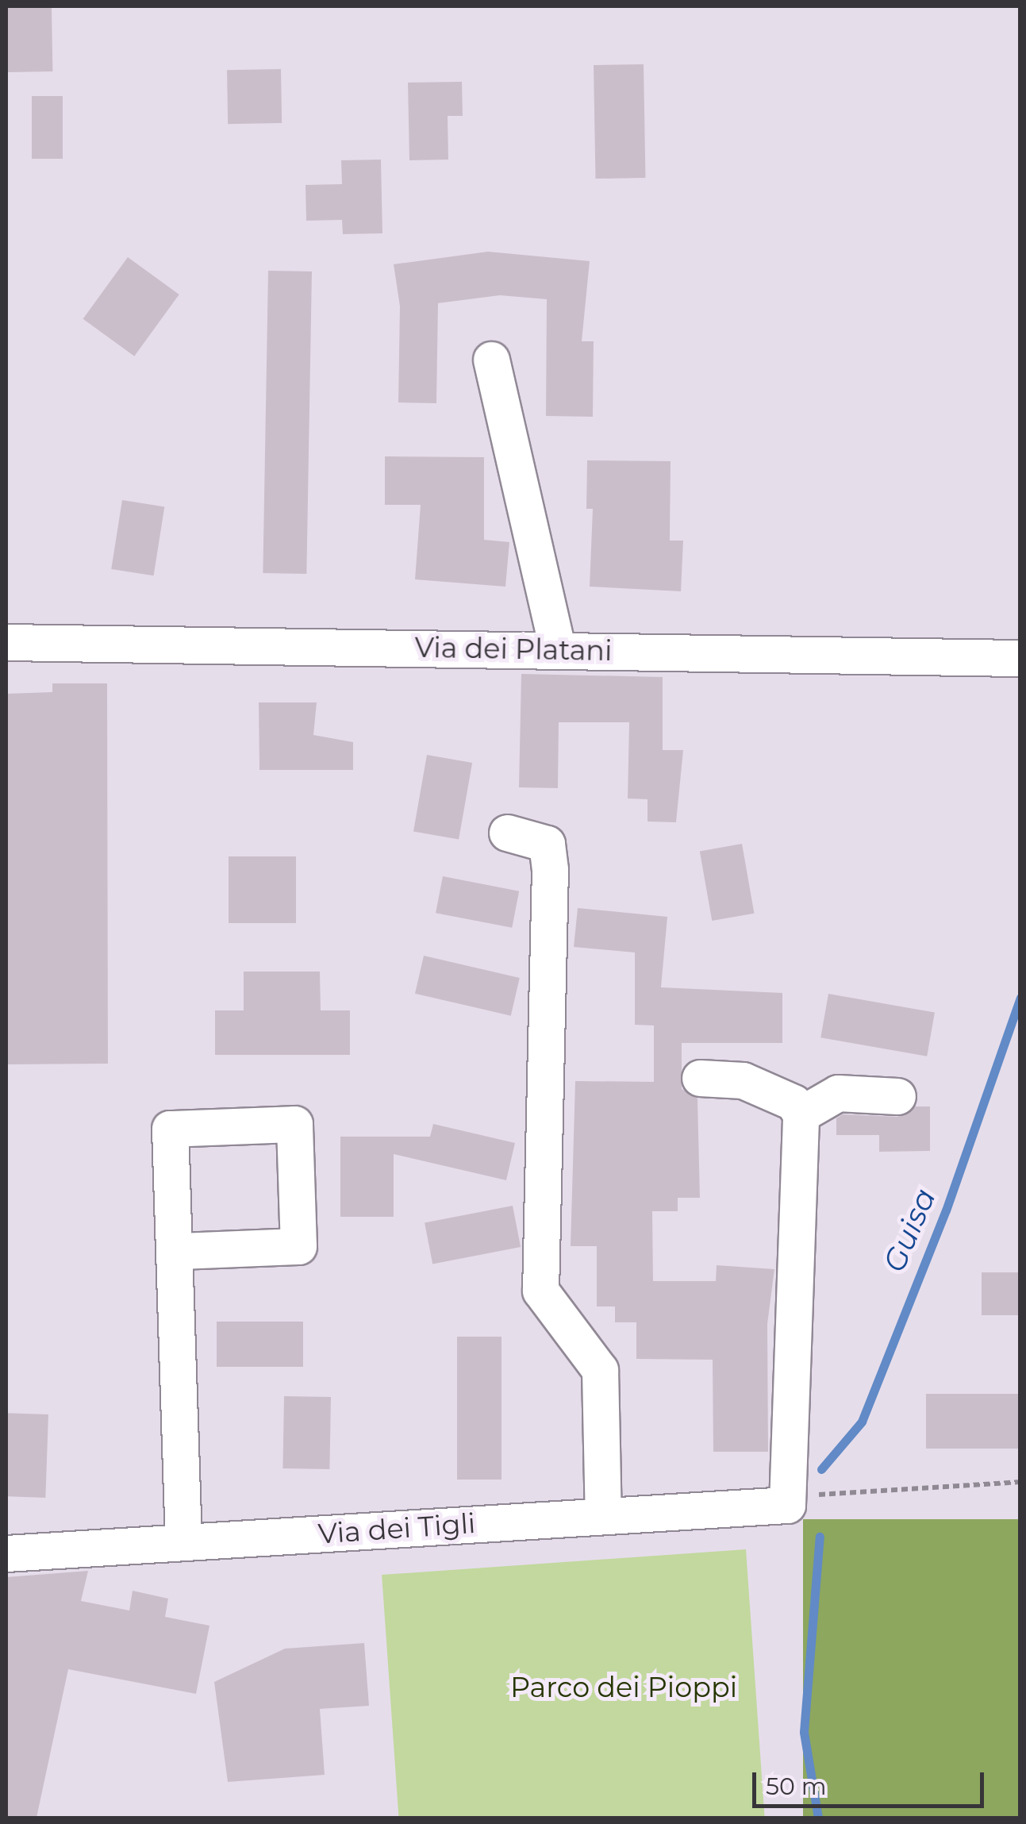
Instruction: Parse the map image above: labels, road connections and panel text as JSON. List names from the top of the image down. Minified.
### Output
{"streets":{"street":["Via dei Platani","Via dei Tigli"]},"water":["Guisa"],"parks":["Parco dei Pioppi"],"scale_bar":"50 m"}
